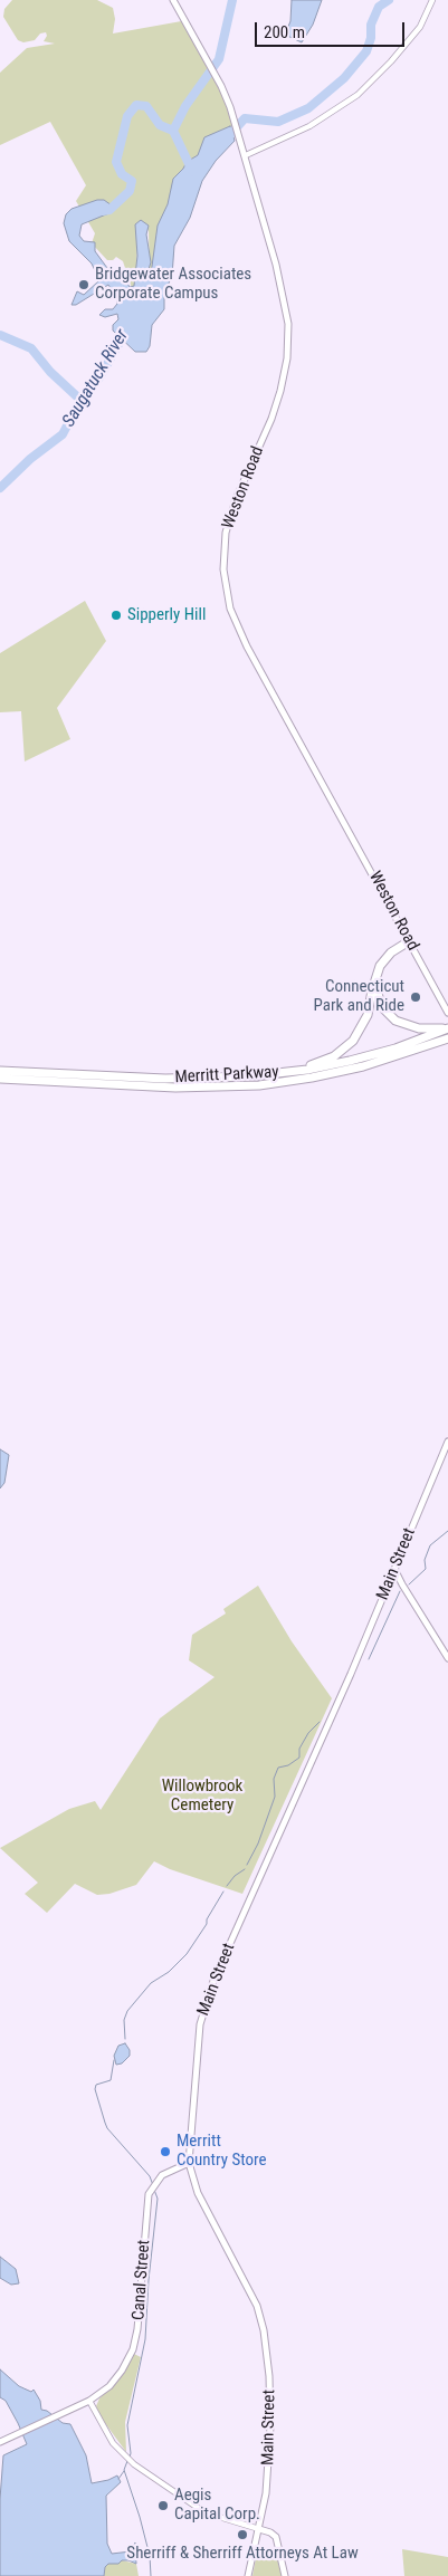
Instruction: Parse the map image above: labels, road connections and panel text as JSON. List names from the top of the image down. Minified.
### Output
{"streets":{"highway":["Merritt Parkway"],"main road":["Weston Road","Main Street","Canal Street"]},"crossings":[["Main Street","Canal Street"]],"water":["Saugatuck River"],"parks":["Willowbrook Cemetery"],"places":["Bridgewater Associates Corporate Campus","Sipperly Hill","Connecticut Park and Ride","Merritt Country Store","Aegis Capital Corp.","Sherriff & Sherriff Attorneys At Law"],"scale_bar":"200 m"}
